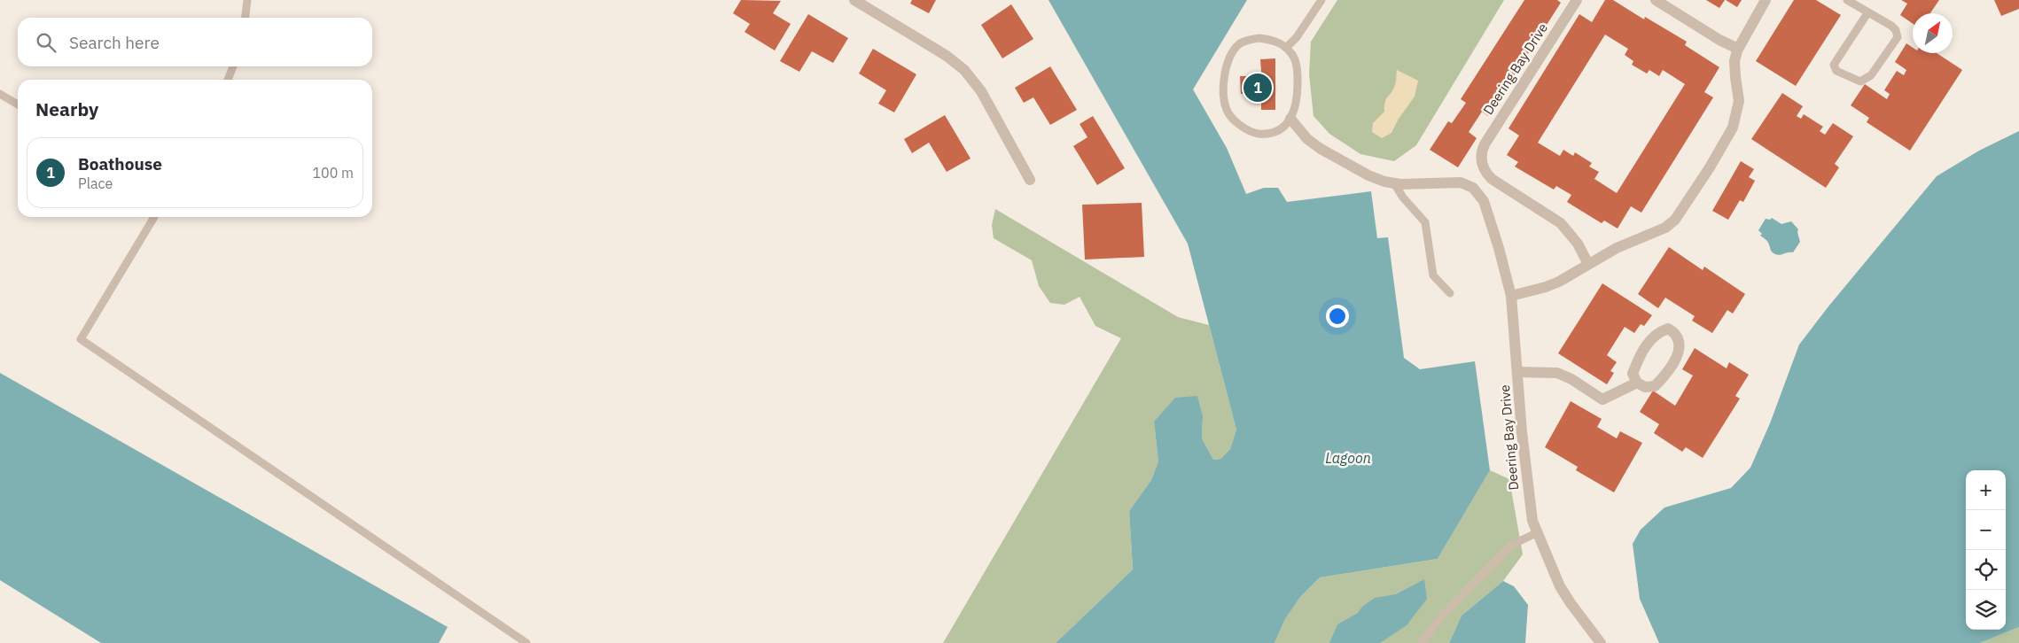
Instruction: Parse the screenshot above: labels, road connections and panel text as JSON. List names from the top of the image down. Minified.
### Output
{"streets":{"street":["Deering Bay Drive"]},"water":["Lagoon"],"north":"top right","page":{"search":"Search here","pins":"1","heading":"Nearby","list":[{"mark":"1","name":"Boathouse","note":"Place","value":"100 m"}],"map_buttons":["+","−"]}}
